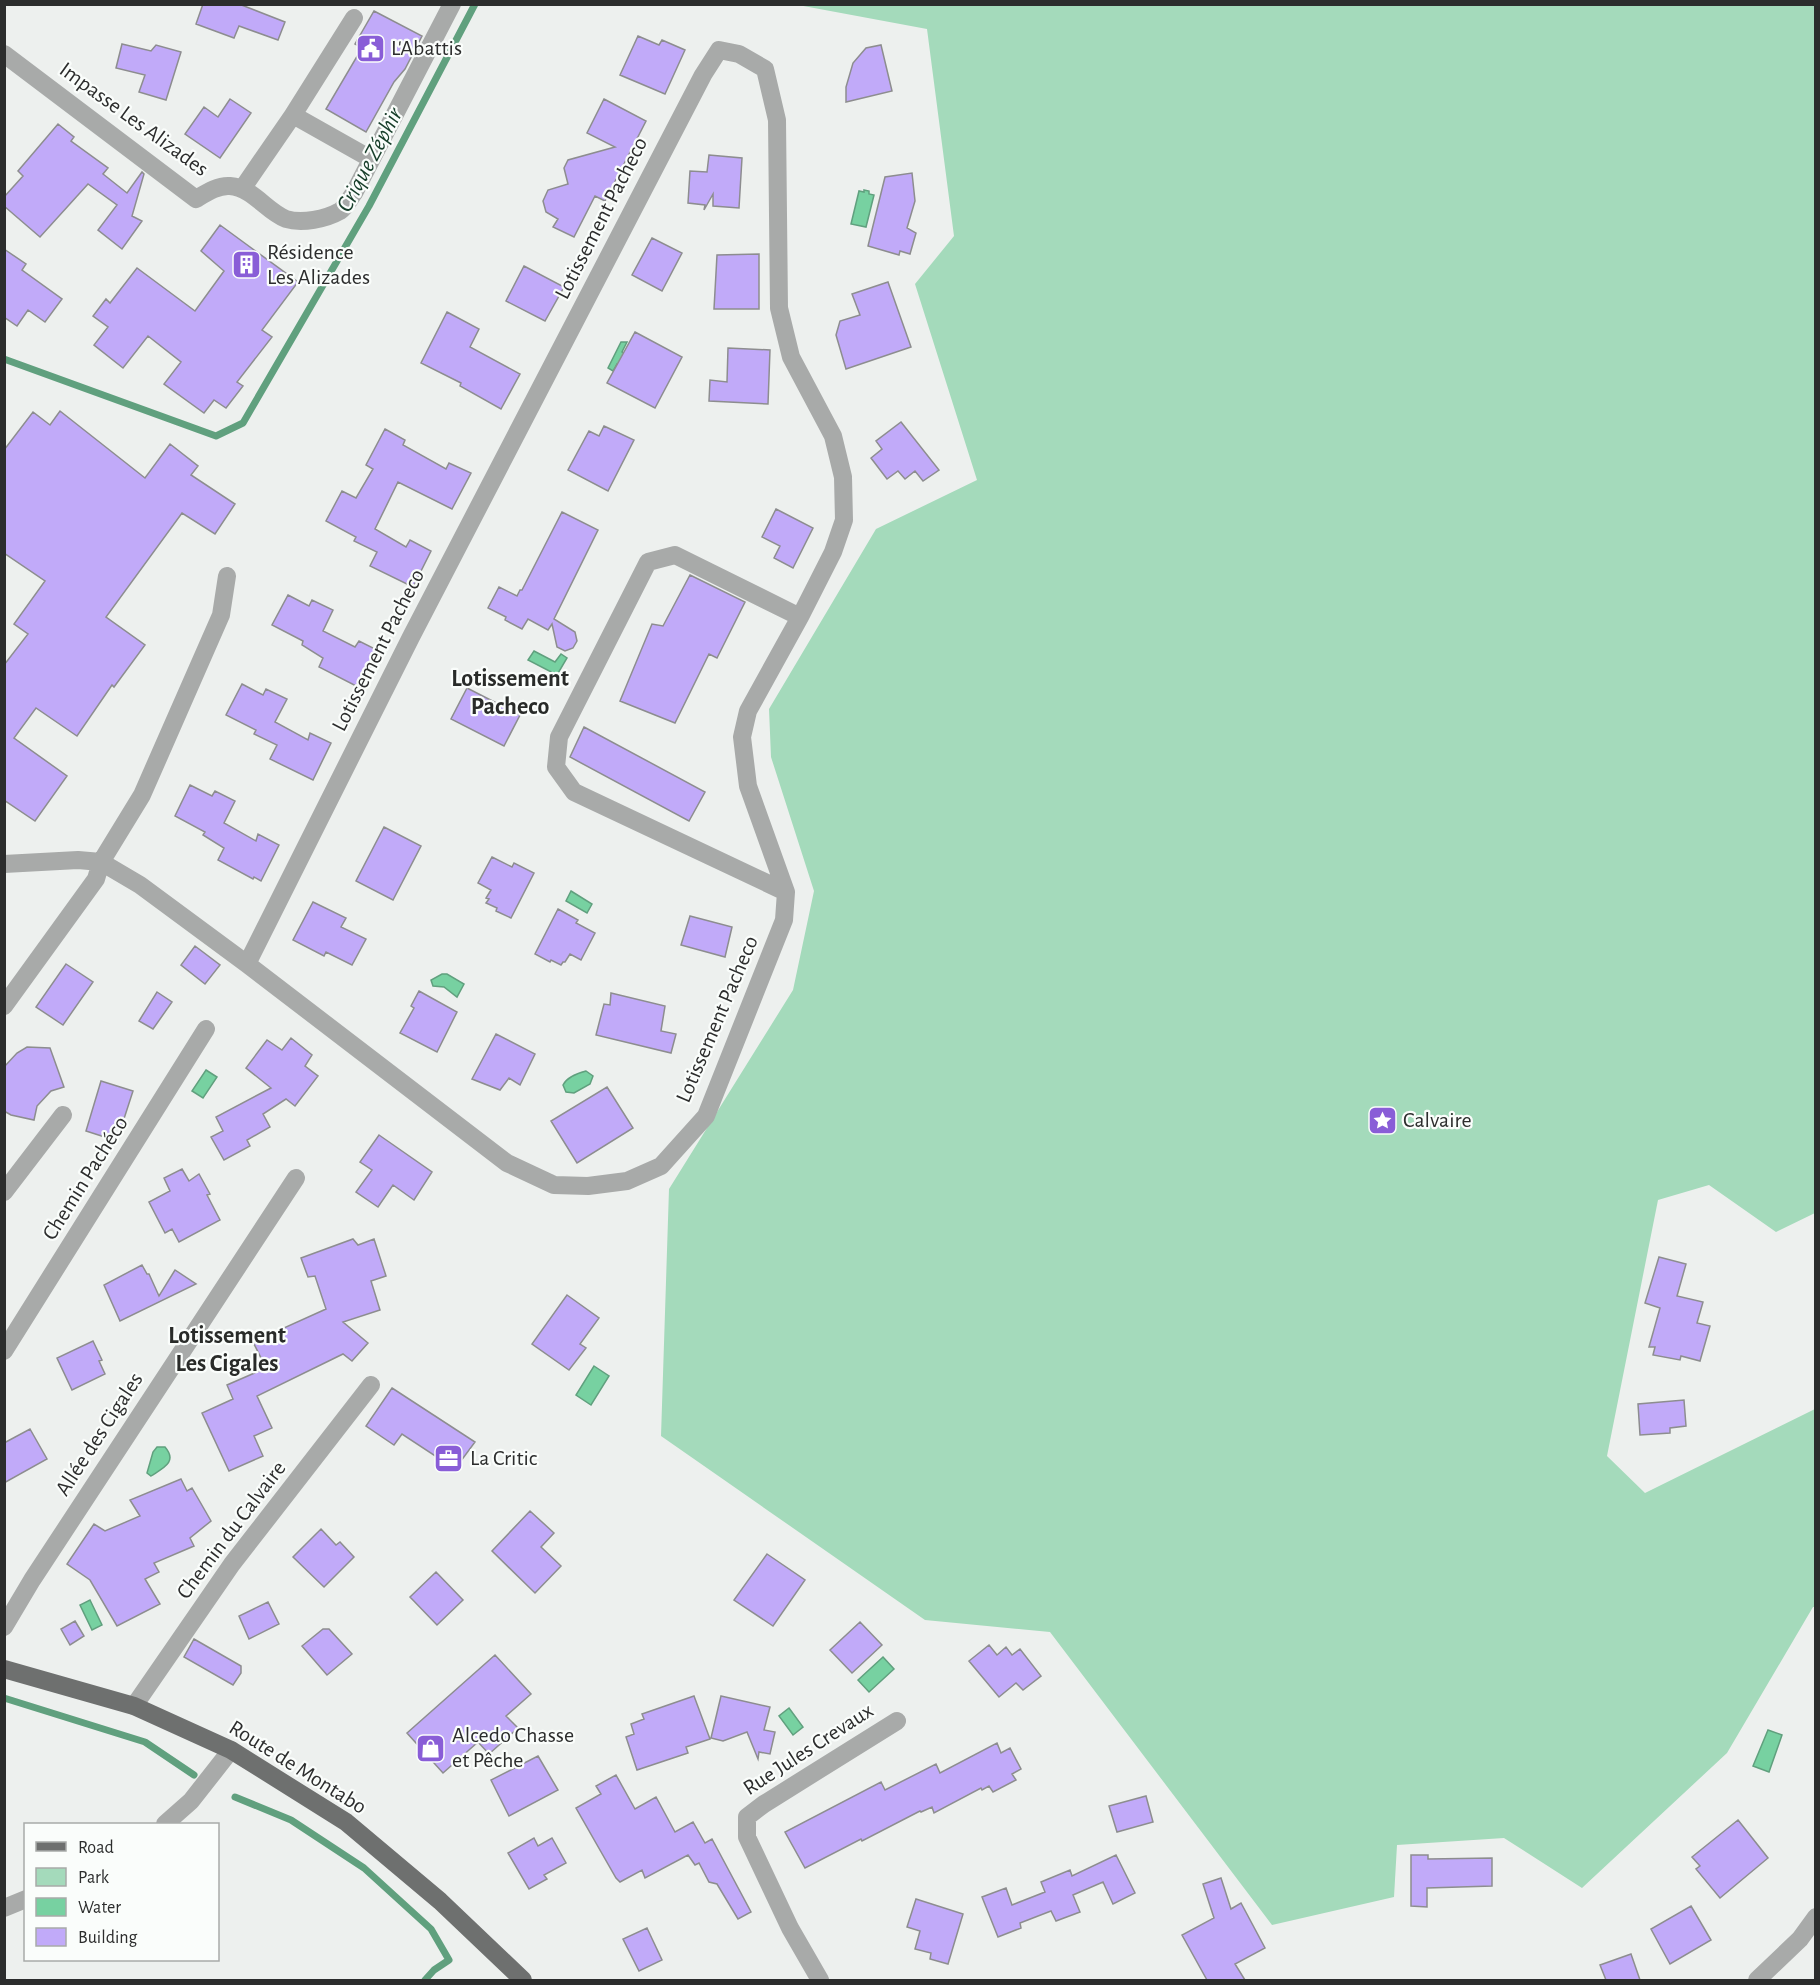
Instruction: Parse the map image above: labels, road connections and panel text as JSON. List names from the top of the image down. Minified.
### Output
{"streets":{"main road":["Route de Montabo"],"street":["Impasse Les Alizades","Lotissement Pacheco","Chemin Pachéco","Allée des Cigales","Chemin du Calvaire","Rue Jules Crevaux"]},"crossings":[["Chemin du Calvaire","Route de Montabo"]],"districts":["Lotissement Pacheco","Lotissement Les Cigales"],"water":["Crique Zéphir"],"places":{"public building":["L'Abattis"],"building":["Résidence Les Alizades"],"place":["Calvaire"],"office":["La Critic"],"shop":["Alcedo Chasse et Pêche"]},"legend":["Road","Park","Water","Building"]}
